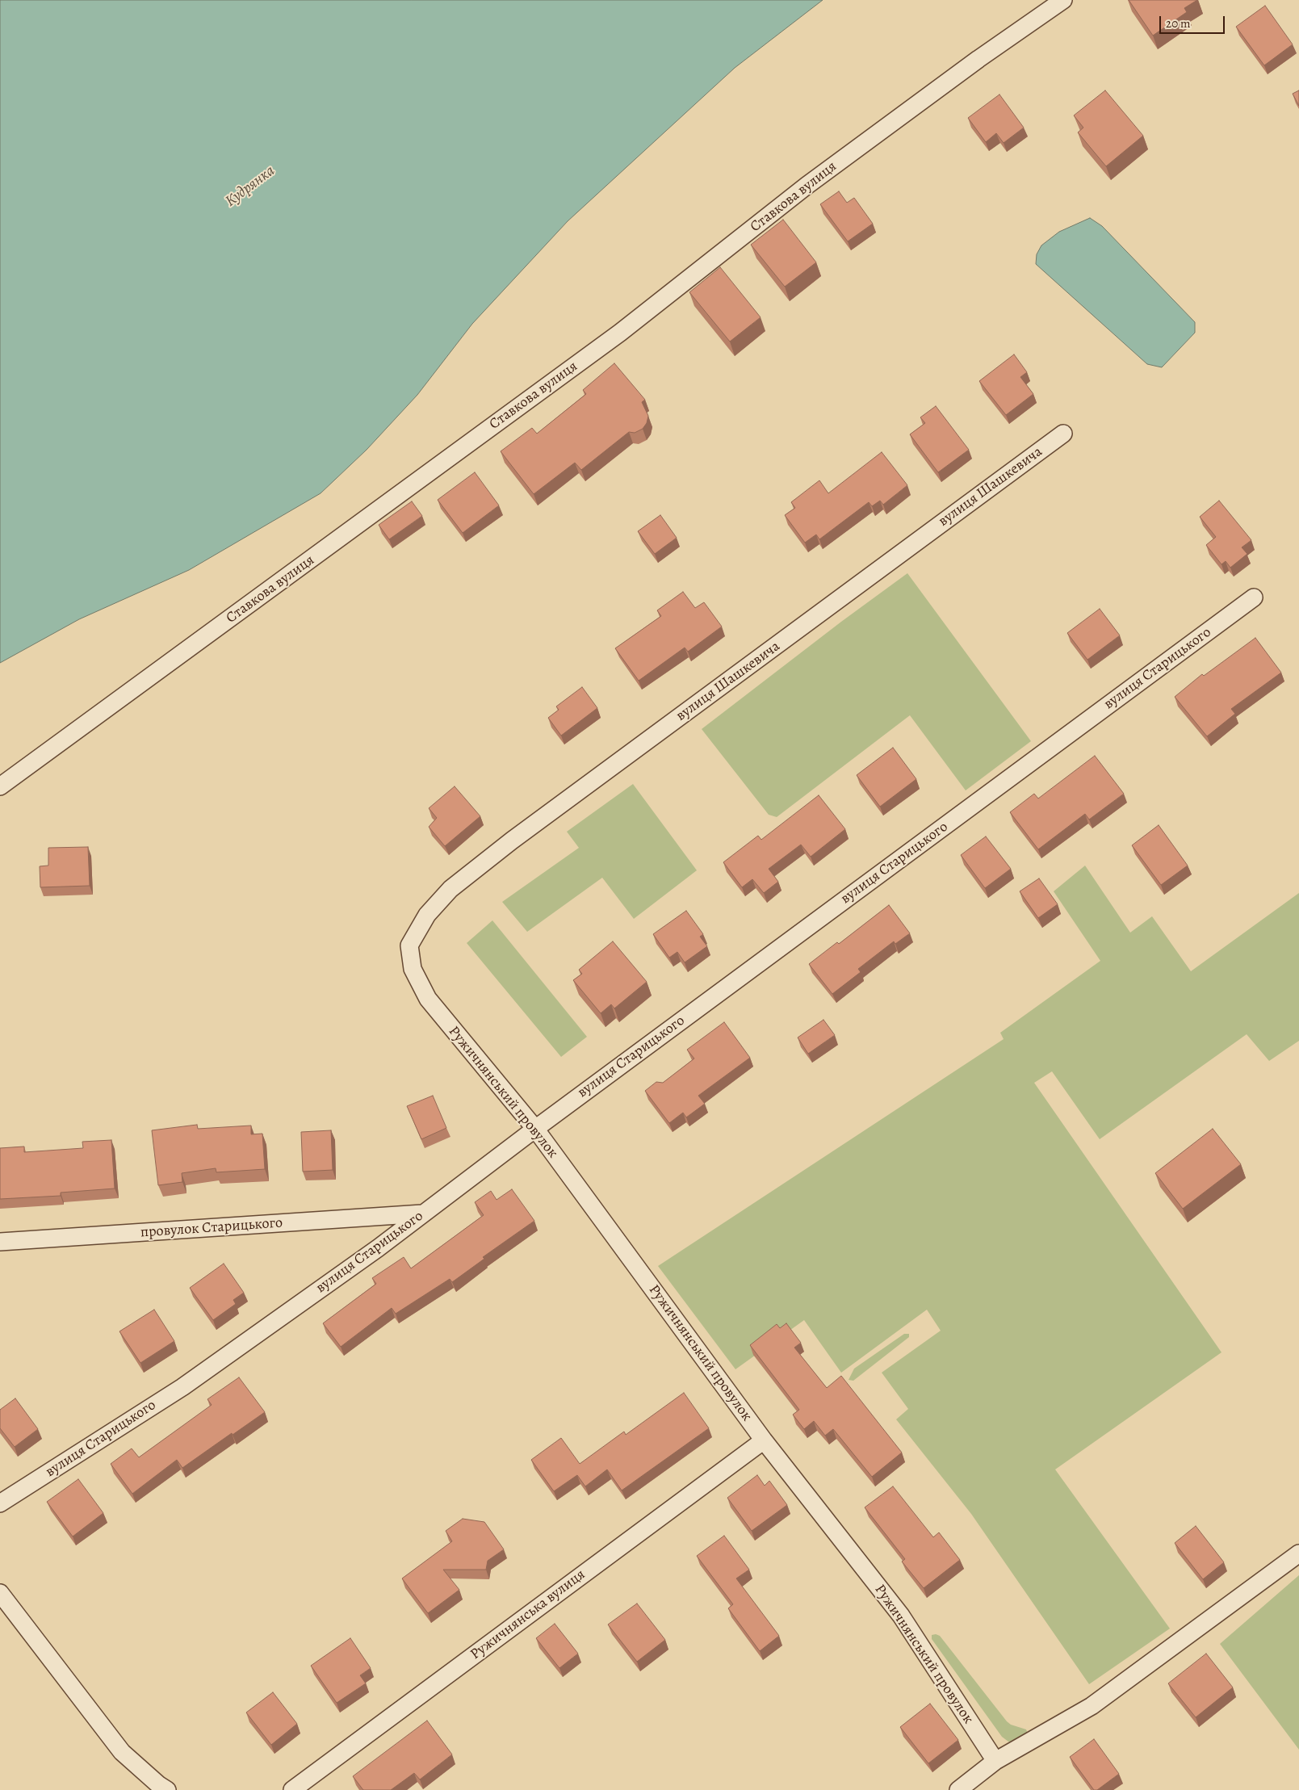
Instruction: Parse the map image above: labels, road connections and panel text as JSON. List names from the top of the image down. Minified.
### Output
{"streets":{"street":["Ставкова вулиця","вулиця Шашкевича","вулиця Старицького","Ружичнянський провулок","провулок Старицького","Ружичнянська вулиця"]},"crossings":[["вулиця Шашкевича","Ружичнянський провулок"],["вулиця Старицького","Ружичнянський провулок"],["вулиця Старицького","провулок Старицького"],["Ружичнянський провулок","Ружичнянська вулиця"]],"water":["Кудрянка"],"scale_bar":"20 m"}
